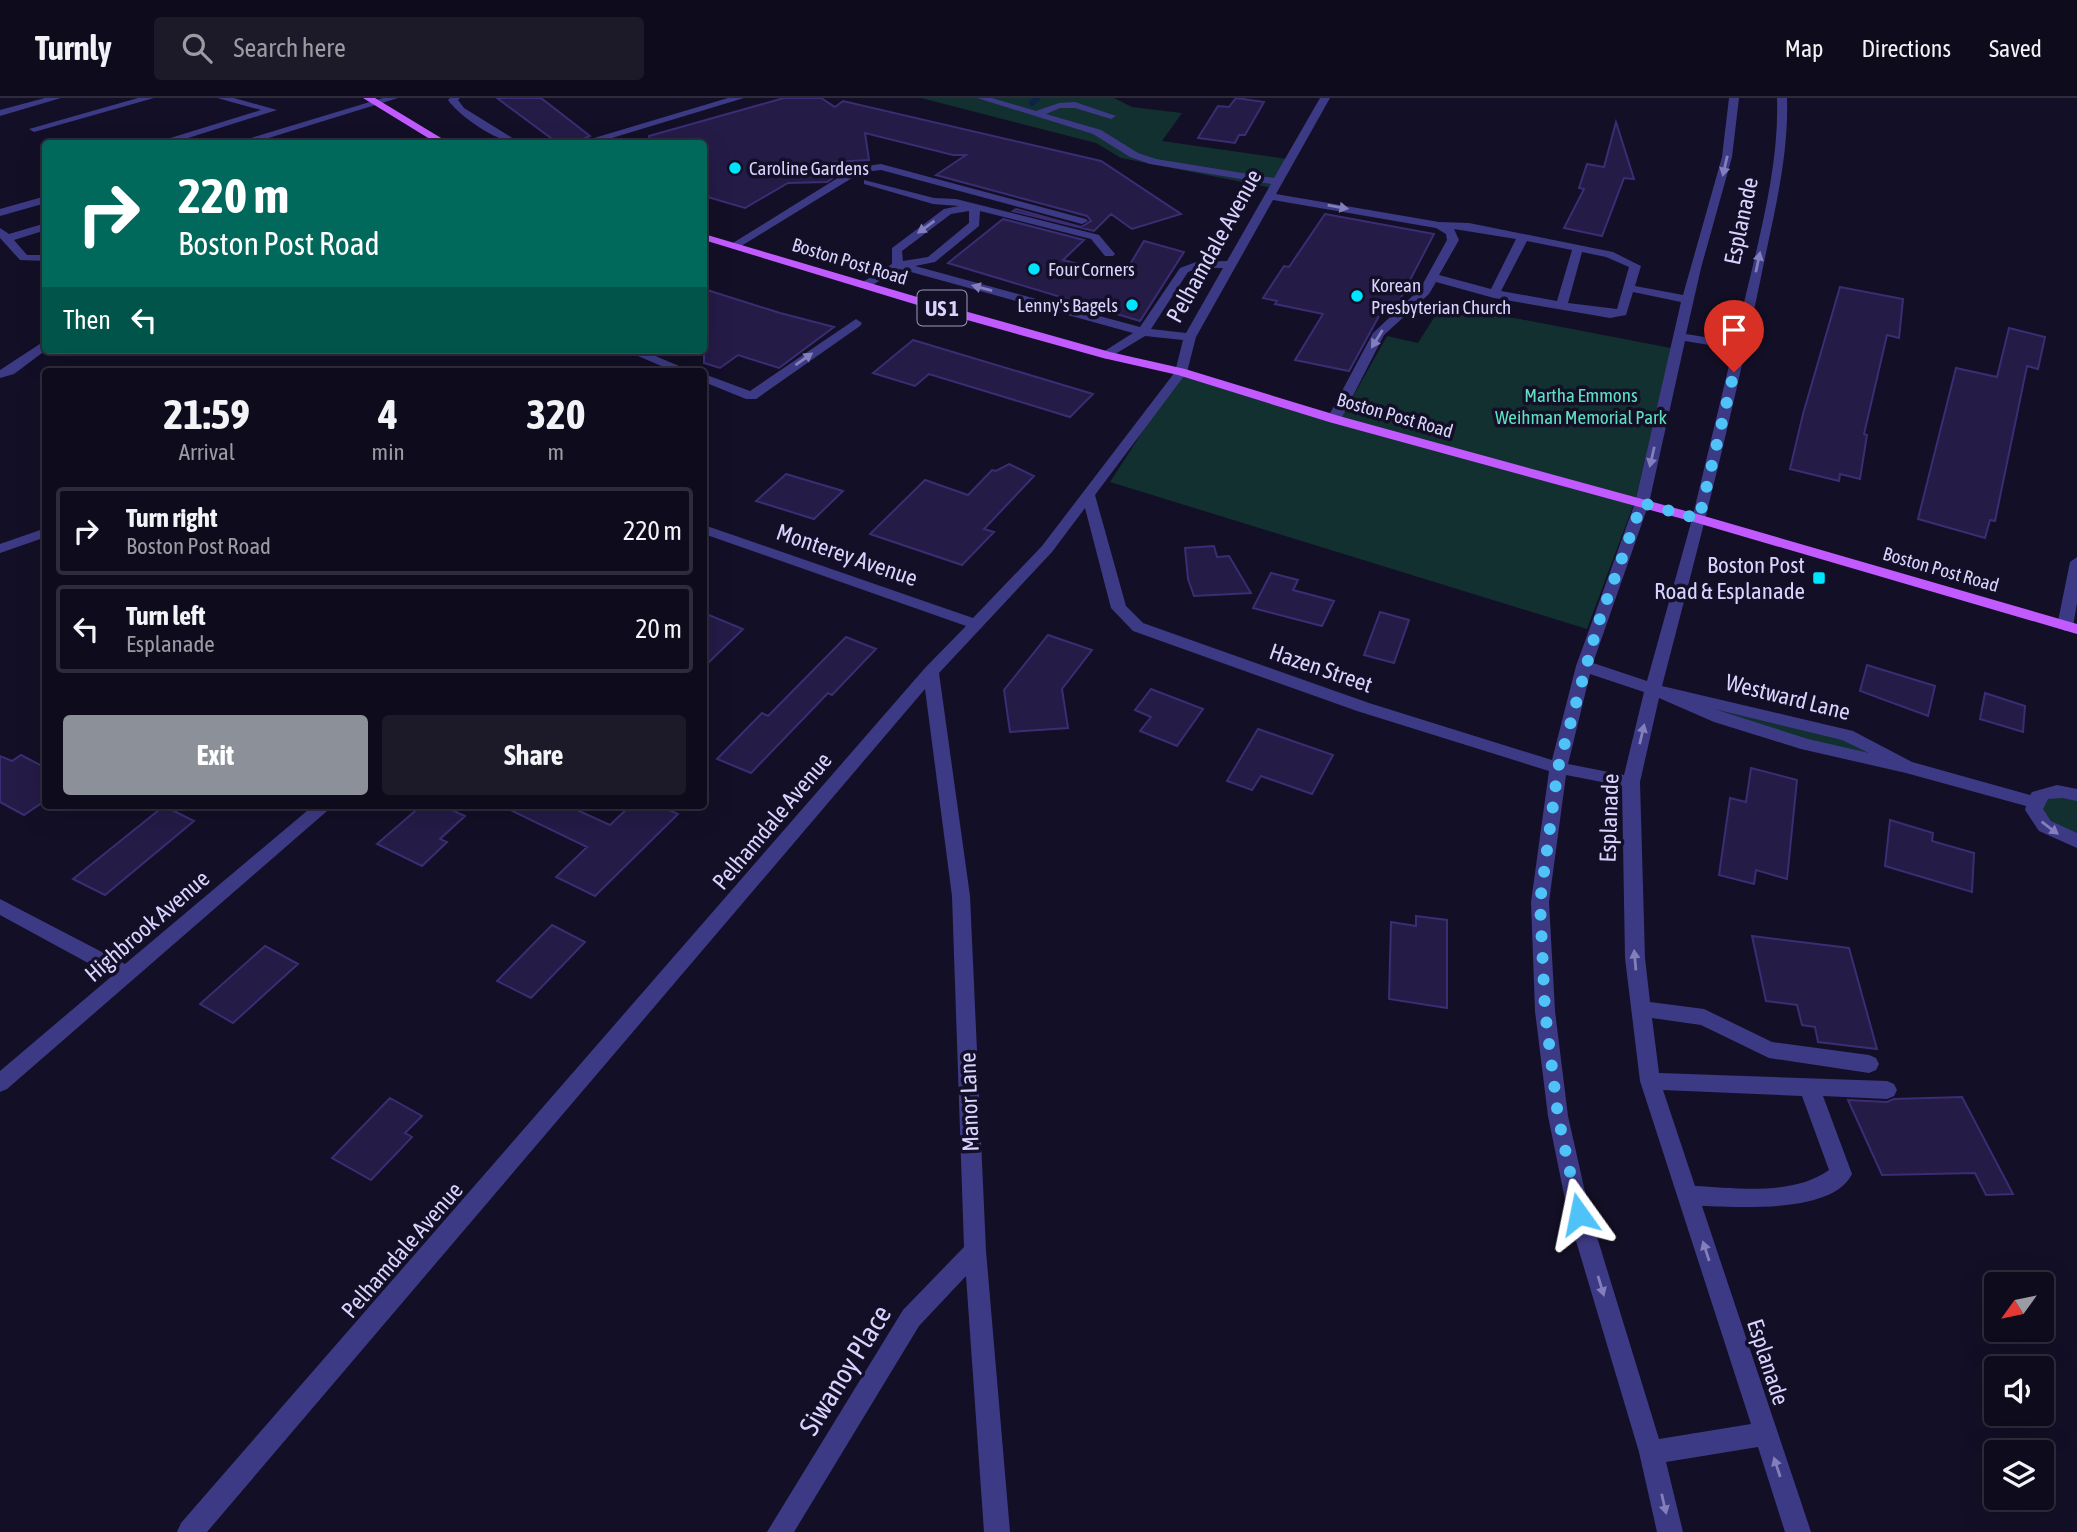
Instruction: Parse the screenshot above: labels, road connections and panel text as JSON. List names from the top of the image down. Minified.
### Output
{"streets":{"main road":["Boston Post Road","US 1"],"street":["Esplanade","Pelhamdale Avenue","Monterey Avenue","Hazen Street","Westward Lane","Highbrook Avenue","Manor Lane","Siwanoy Place"]},"crossings":[["Esplanade","Boston Post Road"],["Esplanade","Hazen Street"],["Esplanade","Westward Lane"],["Pelhamdale Avenue","Boston Post Road"],["Pelhamdale Avenue","Monterey Avenue"],["Pelhamdale Avenue","Hazen Street"],["Pelhamdale Avenue","Manor Lane"],["Manor Lane","Siwanoy Place"]],"parks":["Martha Emmons Weihman Memorial Park"],"places":{"other":["Caroline Gardens","Four Corners","Korean Presbyterian Church","Lenny's Bagels"],"transit":["Boston Post Road & Esplanade"]},"north":"bottom left","page":{"header":"Turnly","search":"Search here","nav":["Map","Directions","Saved"],"turn":["220 m","Boston Post Road"],"then":"Then","eta":["21:59","Arrival","4","min","320","m"],"list":[{"name":"Turn right","note":"Boston Post Road","value":"220 m"},{"name":"Turn left","note":"Esplanade","value":"20 m"}],"buttons":["Exit","Share"]}}
